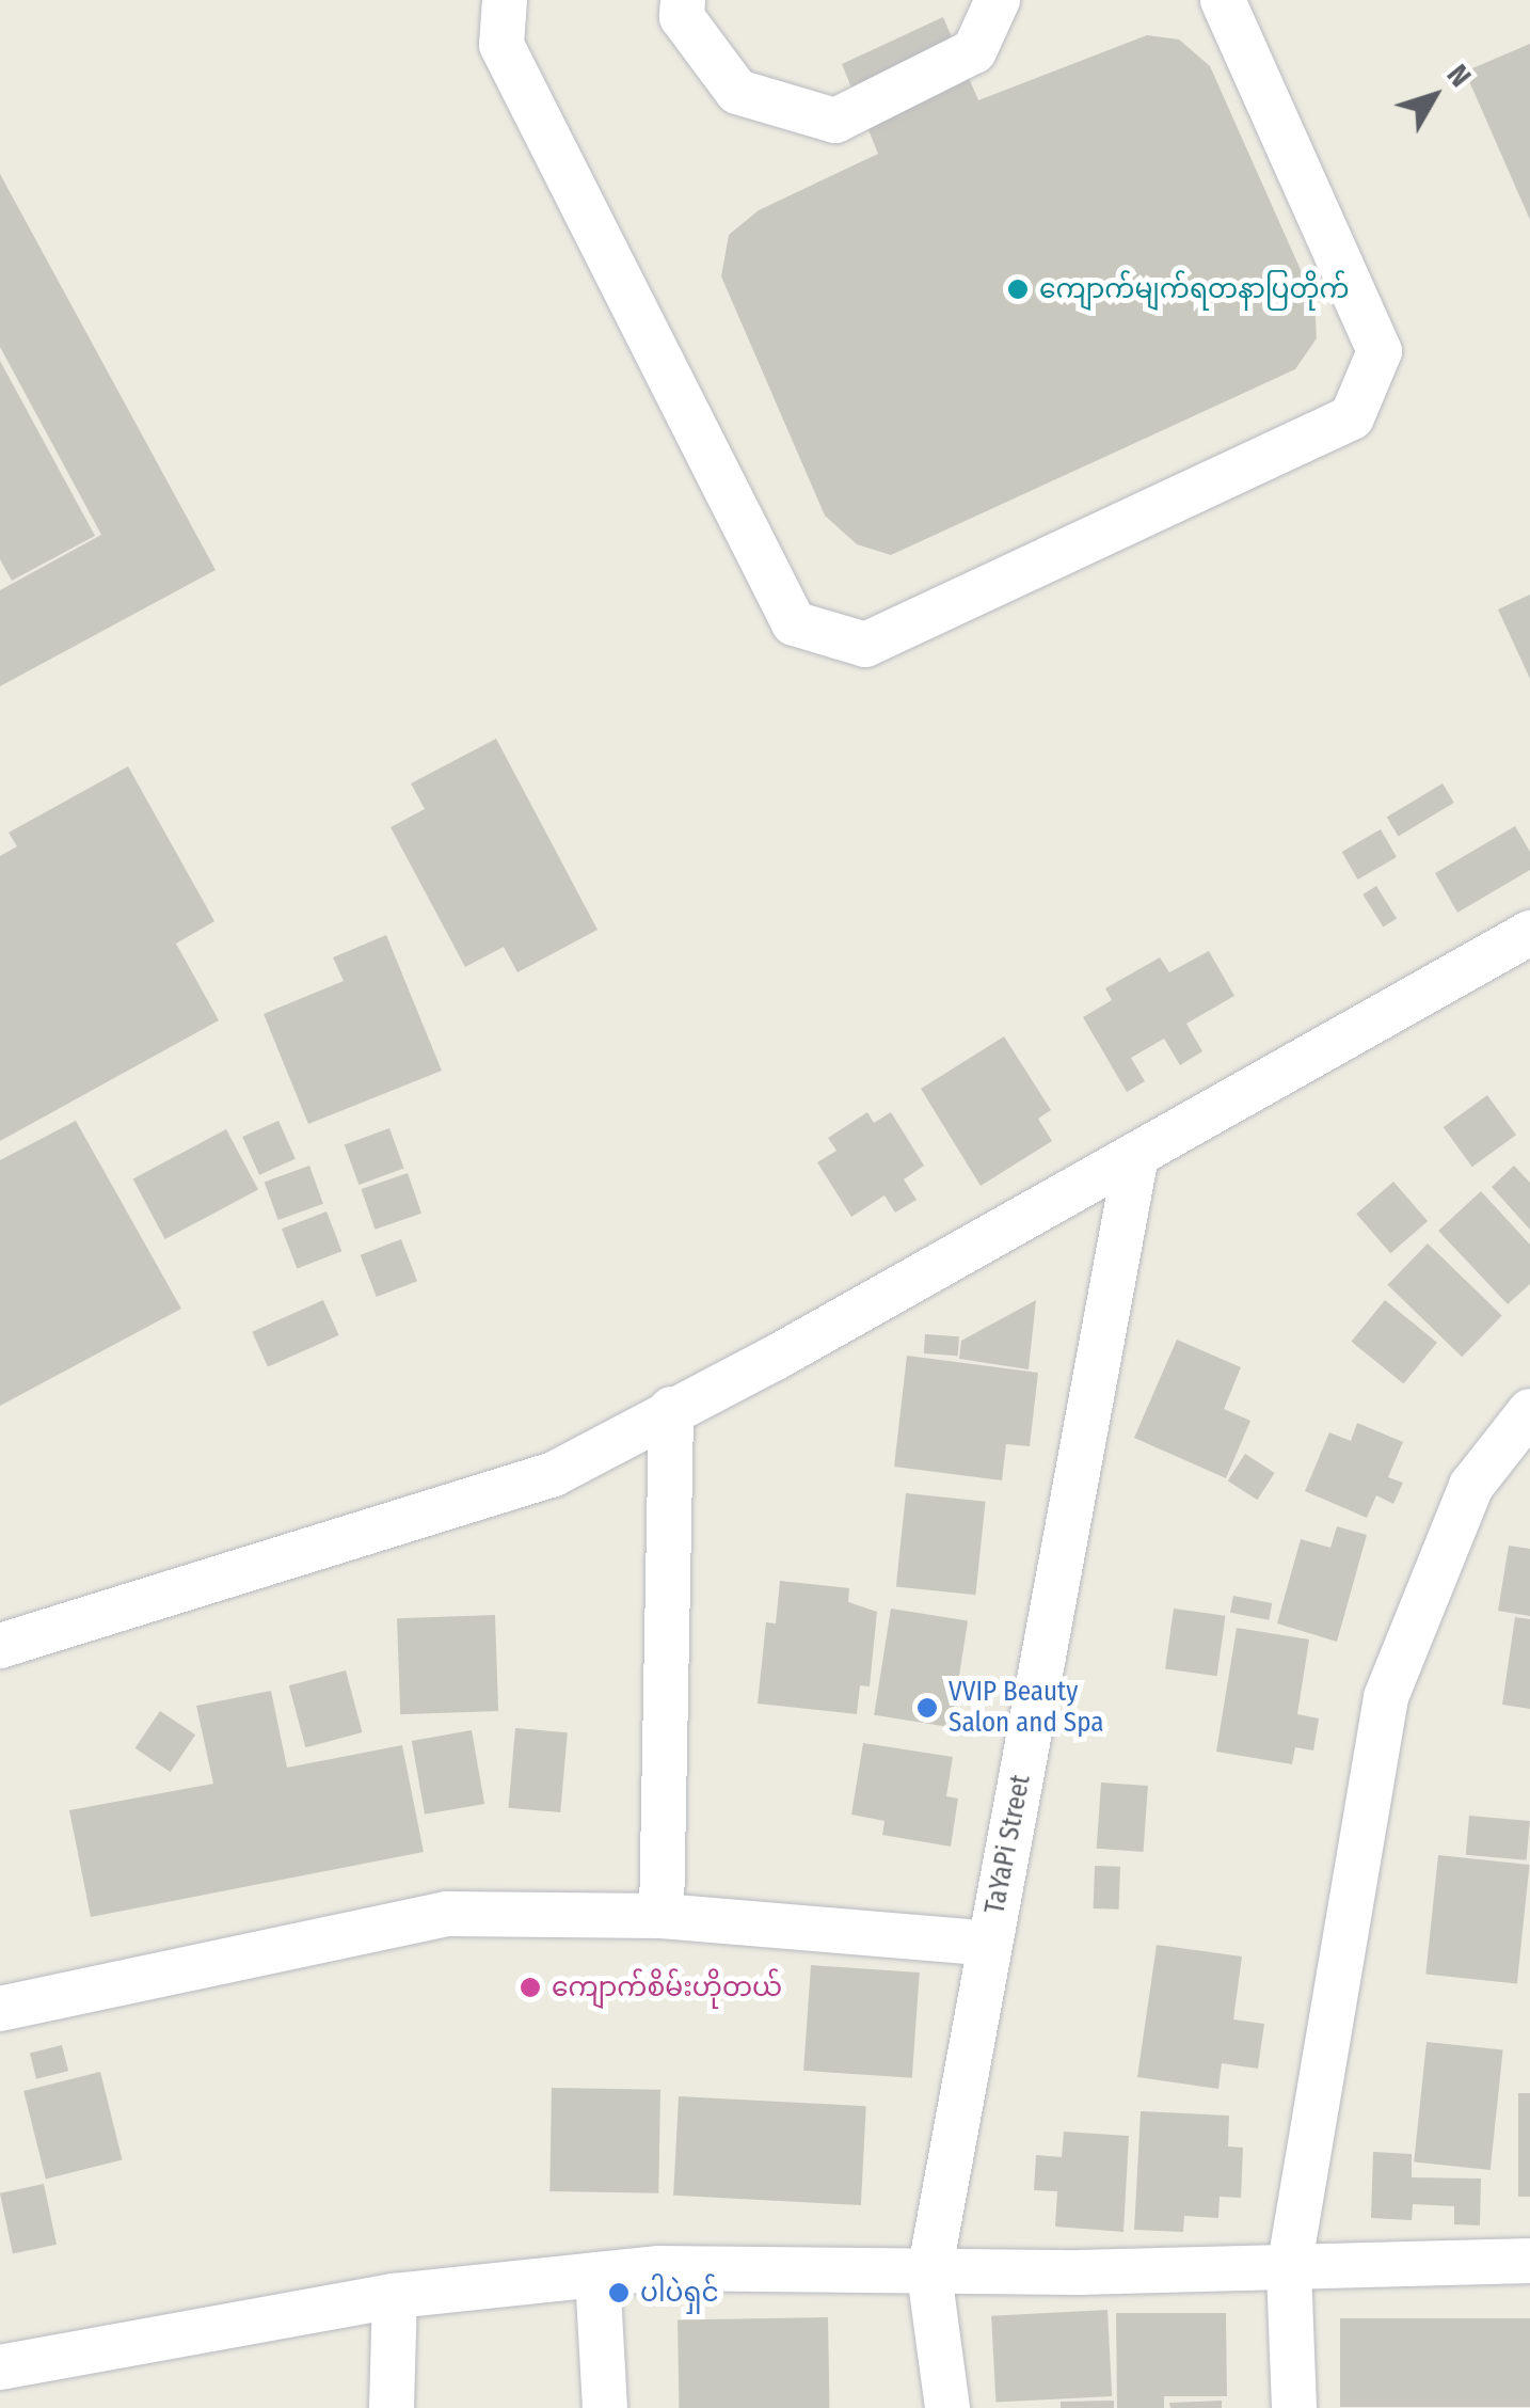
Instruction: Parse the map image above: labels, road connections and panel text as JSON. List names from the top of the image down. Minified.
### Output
{"streets":{"street":["TaYaPi Street"]},"places":["ကျောက်မျက်ရတနာပြတိုက်","VVIP Beauty Salon and Spa","ကျောက်စိမ်းဟိုတယ်","ပါပဲရှင်"],"north":"top right"}
